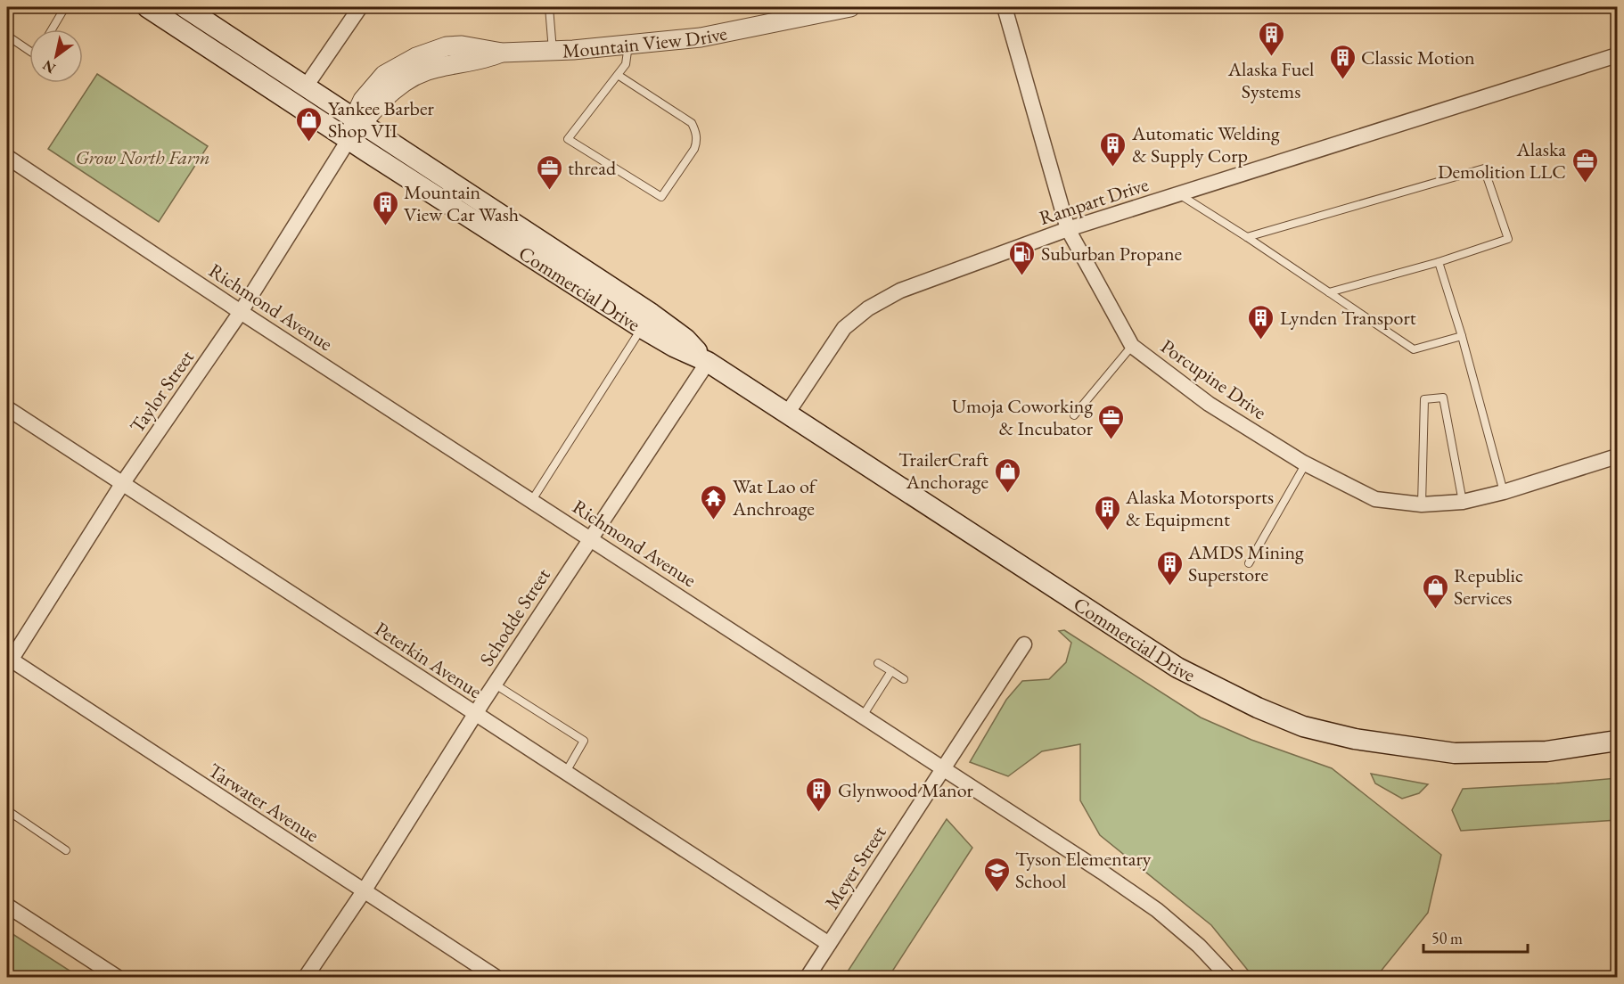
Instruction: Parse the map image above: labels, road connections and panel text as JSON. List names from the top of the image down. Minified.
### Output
{"streets":{"main road":["Commercial Drive"],"street":["Mountain View Drive","Rampart Drive","Richmond Avenue","Porcupine Drive","Taylor Street","Schodde Street","Peterkin Avenue","Tarwater Avenue","Meyer Street"]},"crossings":[["Mountain View Drive","Commercial Drive"],["Mountain View Drive","Taylor Street"],["Rampart Drive","Commercial Drive"],["Rampart Drive","Porcupine Drive"],["Commercial Drive","Taylor Street"],["Commercial Drive","Schodde Street"],["Richmond Avenue","Taylor Street"],["Richmond Avenue","Schodde Street"],["Richmond Avenue","Meyer Street"],["Taylor Street","Peterkin Avenue"],["Taylor Street","Tarwater Avenue"],["Schodde Street","Peterkin Avenue"],["Schodde Street","Tarwater Avenue"],["Peterkin Avenue","Meyer Street"]],"parks":["Grow North Farm"],"places":{"building":["Alaska Fuel Systems","Classic Motion","Automatic Welding & Supply Corp","Mountain View Car Wash","Lynden Transport","Alaska Motorsports & Equipment","AMDS Mining Superstore","Glynwood Manor"],"shop":["Yankee Barber Shop VII","TrailerCraft Anchorage","Republic Services"],"office":["Alaska Demolition LLC","thread","Umoja Coworking & Incubator"],"fuel station":["Suburban Propane"],"temple":["Wat Lao of Anchroage"],"school or university":["Tyson Elementary School"]},"scale_bar":"50 m","north":"bottom left"}
